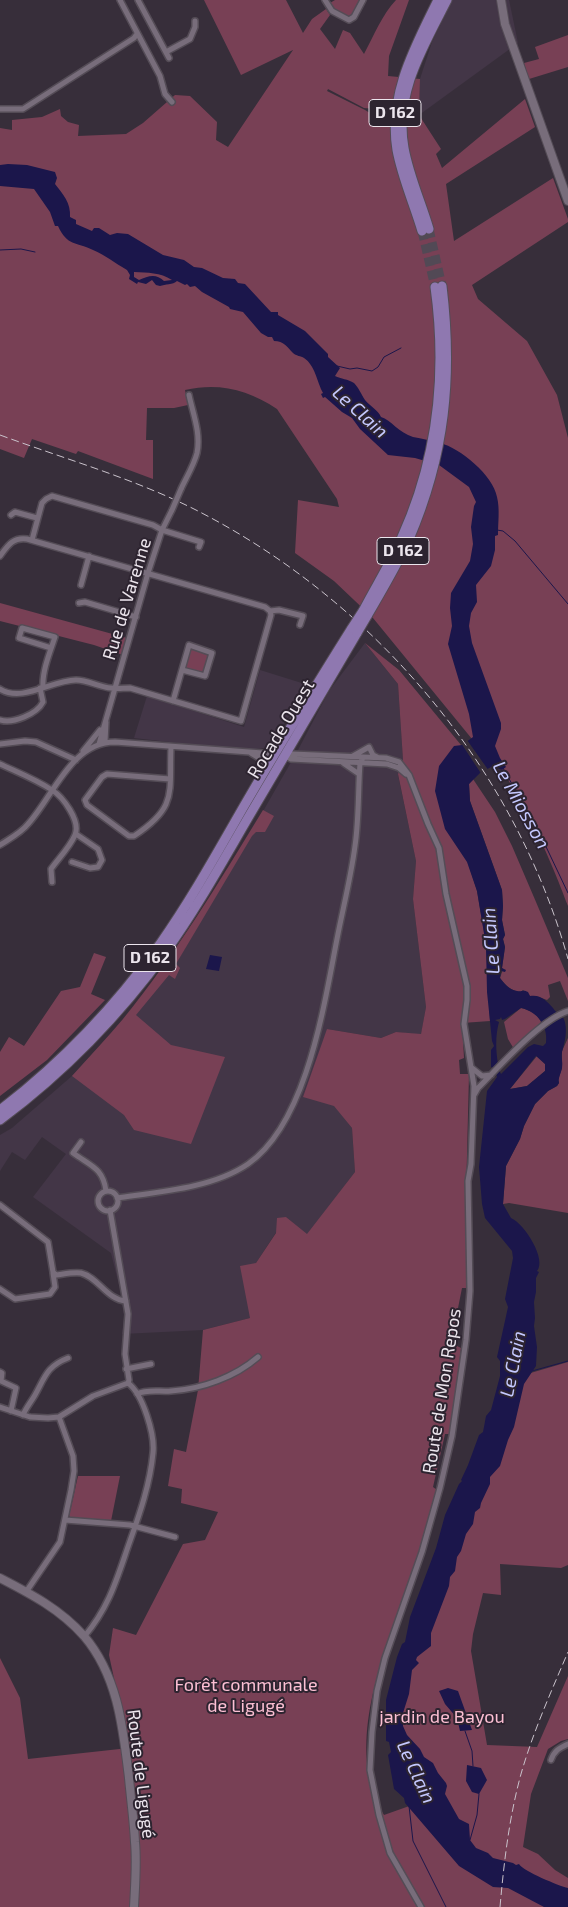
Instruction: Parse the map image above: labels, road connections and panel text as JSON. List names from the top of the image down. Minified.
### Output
{"streets":{"main road":["D 162","Rocade Ouest"],"street":["Rue de Varenne","Route de Mon Repos","Route de Ligugé"]},"water":["Le Clain","Le Miosson"],"parks":["Forêt communale de Ligugé","jardin de Bayou"]}
